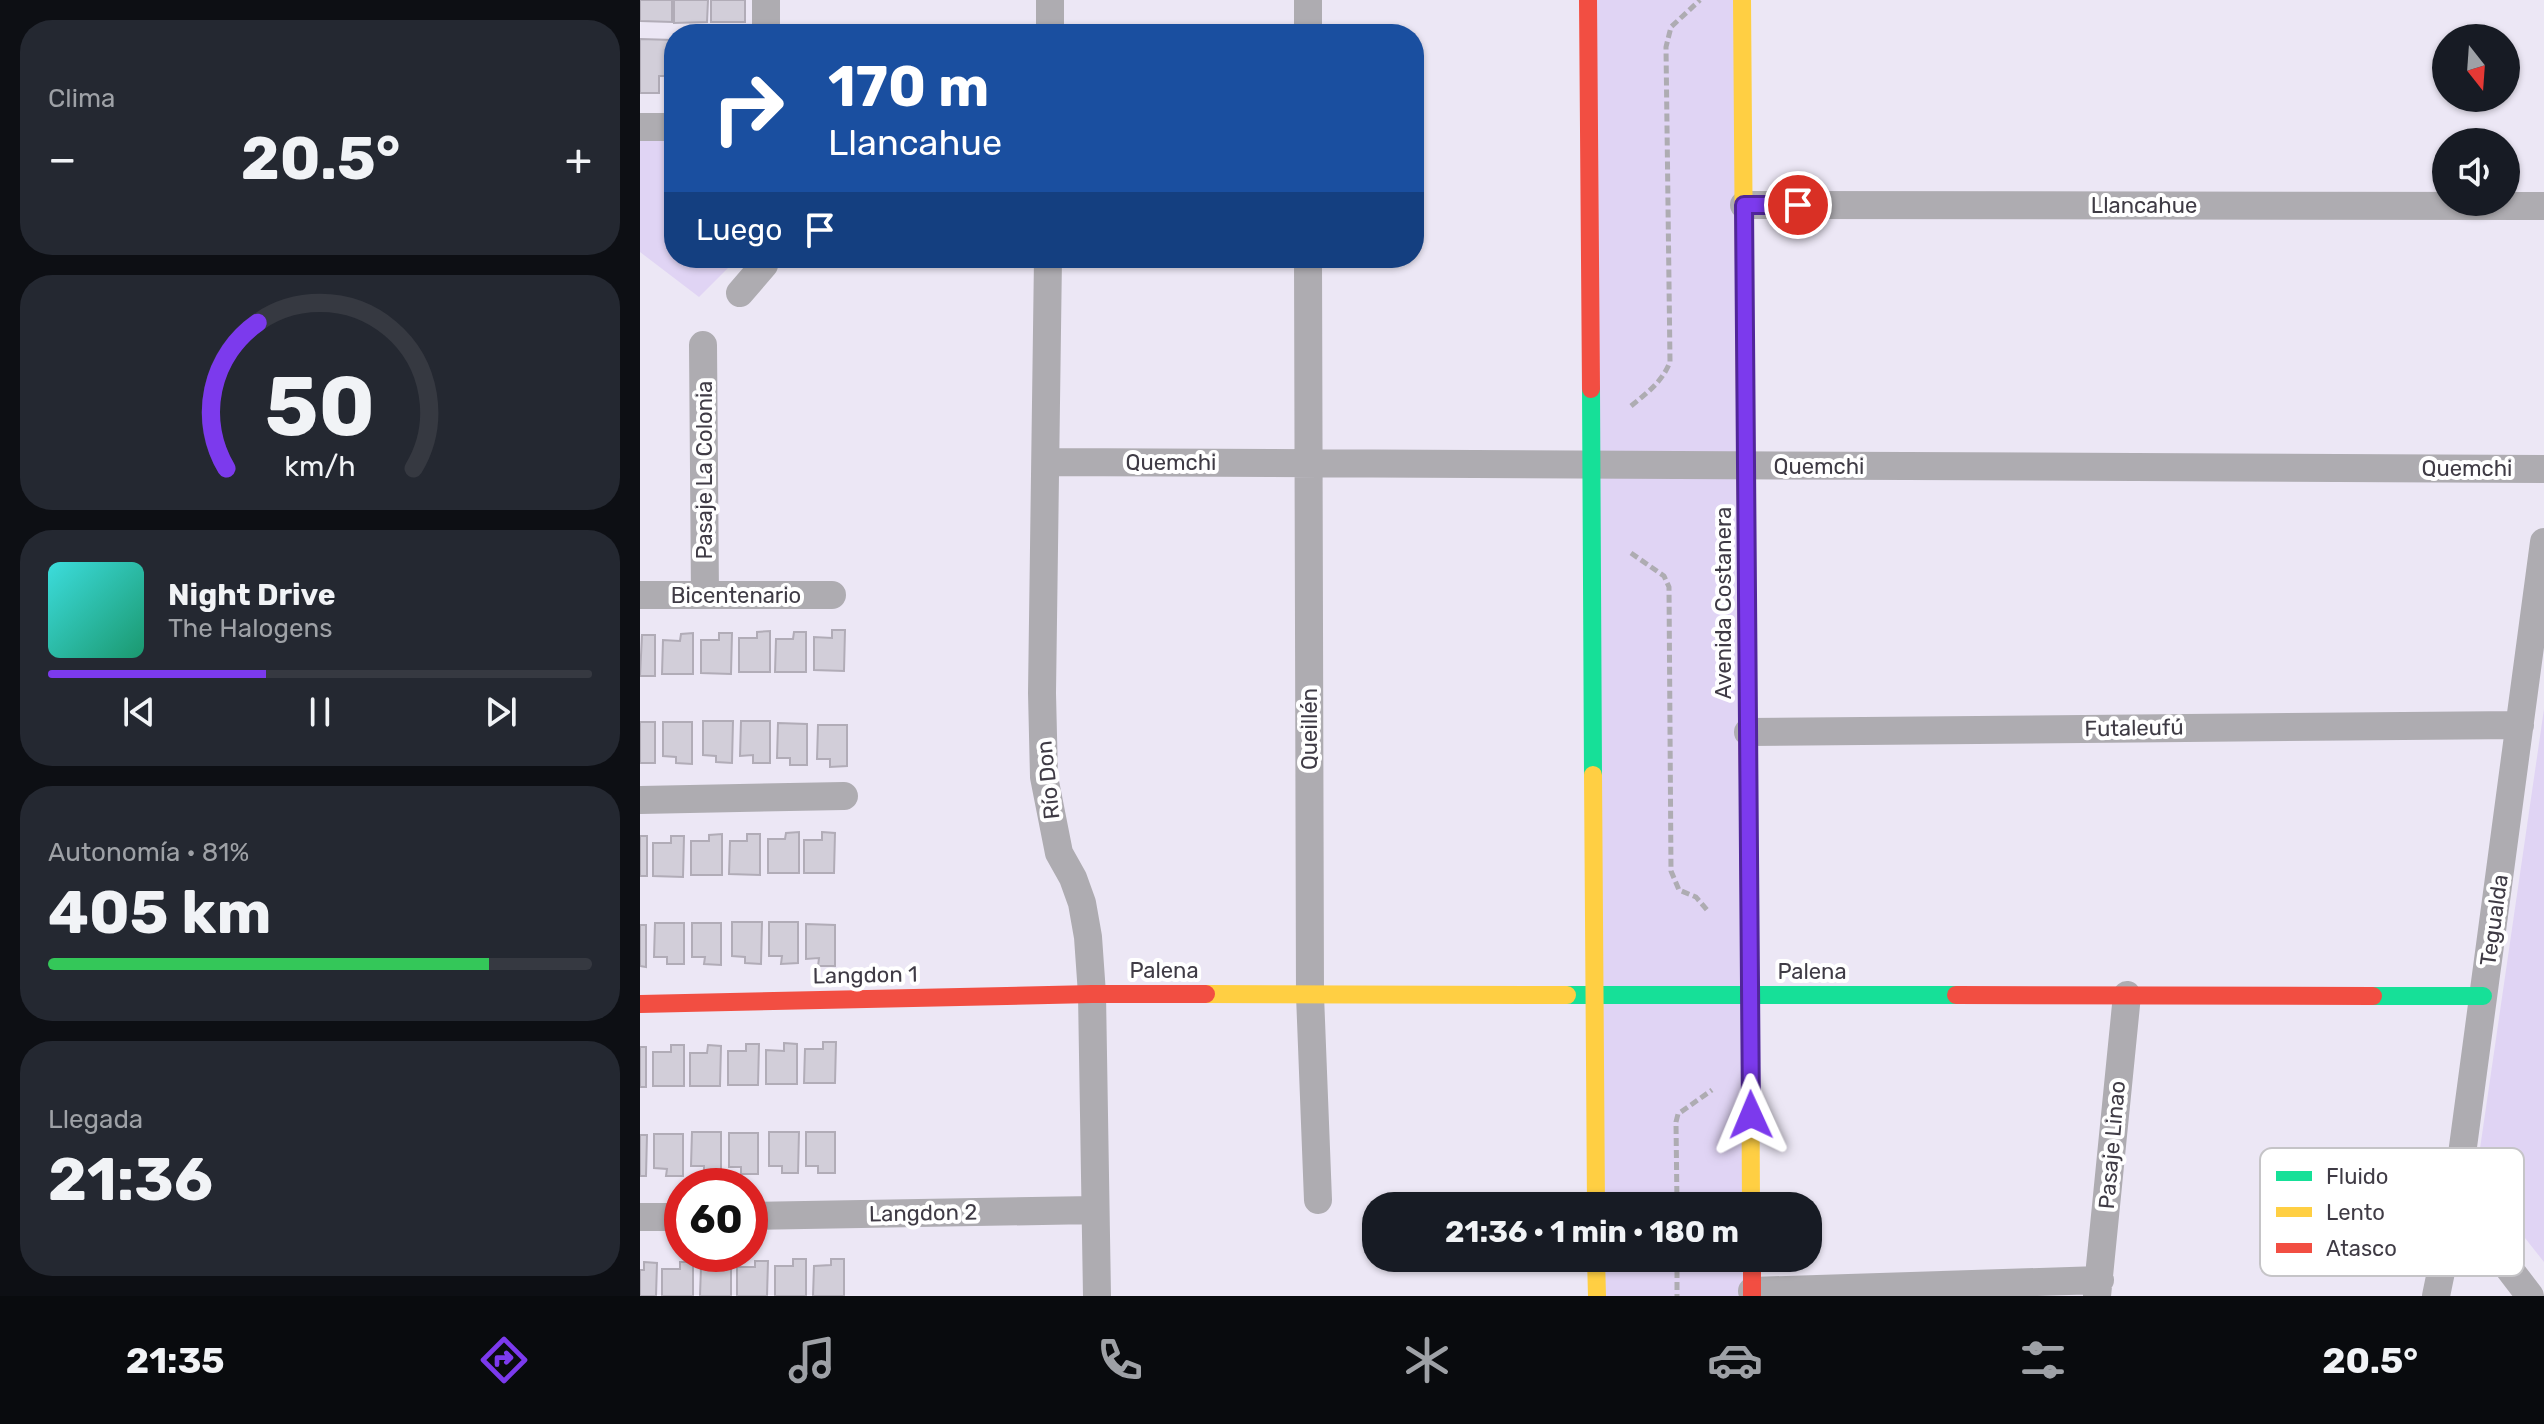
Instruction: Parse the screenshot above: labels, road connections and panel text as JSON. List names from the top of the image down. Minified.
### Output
{"streets":{"main road":["Avenida Costanera","Palena","Langdon 1"],"street":["Llancahue","Quemchi","Pasaje La Colonia","Bicentenario","Futaleufú","Queillén","Río Don","Tegualda","Pasaje Linao","Langdon 2"]},"crossings":[["Llancahue","Avenida Costanera"],["Quemchi","Avenida Costanera"],["Quemchi","Queillén"],["Quemchi","Río Don"],["Pasaje La Colonia","Bicentenario"],["Avenida Costanera","Futaleufú"],["Avenida Costanera","Palena"],["Futaleufú","Tegualda"],["Queillén","Palena"],["Río Don","Palena"],["Río Don","Langdon 1"],["Río Don","Langdon 2"],["Tegualda","Palena"],["Palena","Langdon 1"],["Palena","Pasaje Linao"]],"legend":["Fluido","Lento","Atasco"],"north":"bottom","page":{"tile":["Clima",["Autonomía · 81%","405 km"],["Llegada","21:36"]],"turn":["170 m","Llancahue"],"heat":["−","20.5°","+"],"then":"Luego","song":["Night Drive","The Halogens"],"limit":"60","trip":"21:36 · 1 min · 180 m","tabs":["21:35","20.5°"],"gauge":["50","km/h"]}}
